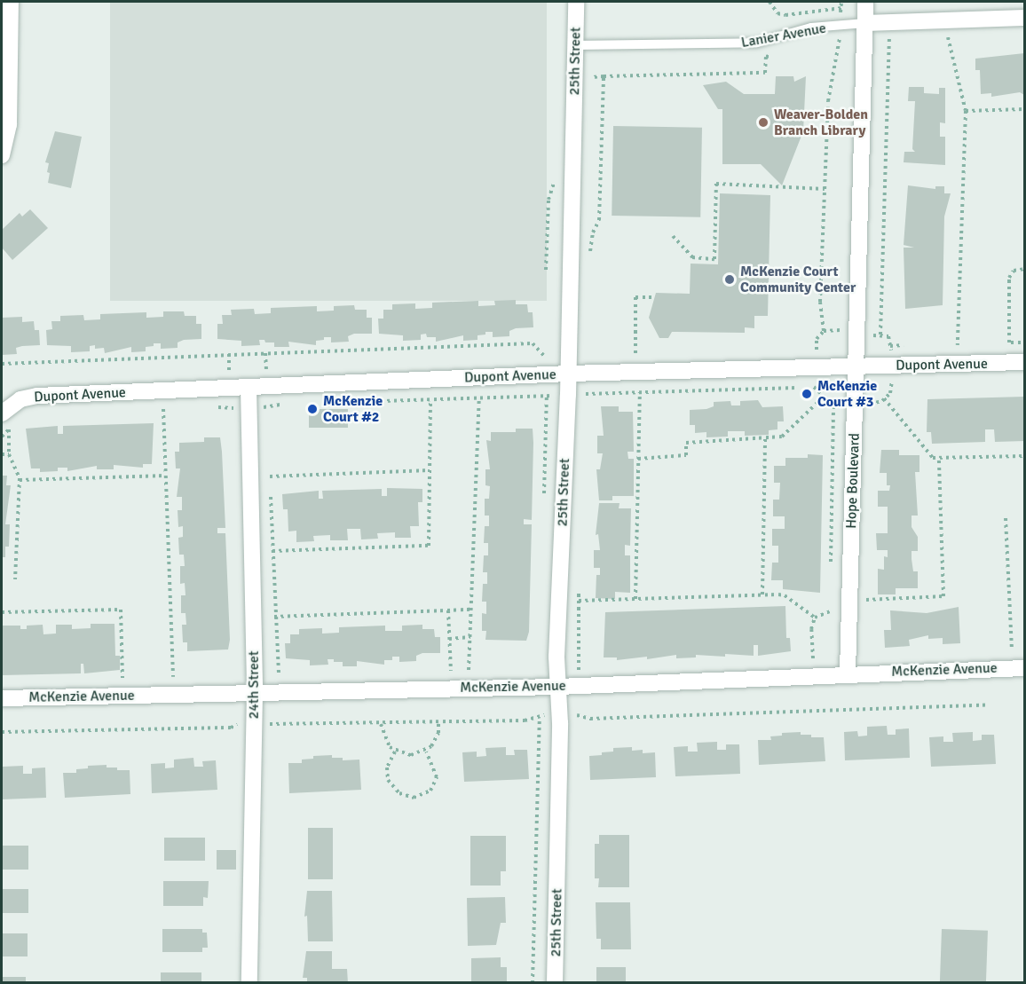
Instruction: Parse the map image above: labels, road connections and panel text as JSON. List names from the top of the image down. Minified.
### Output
{"streets":{"street":["Lanier Avenue","25th Street","Dupont Avenue","Hope Boulevard","McKenzie Avenue","24th Street"]},"crossings":[["Lanier Avenue","25th Street"],["Lanier Avenue","Hope Boulevard"],["25th Street","Dupont Avenue"],["25th Street","McKenzie Avenue"],["Dupont Avenue","Hope Boulevard"],["Dupont Avenue","24th Street"],["Hope Boulevard","McKenzie Avenue"],["McKenzie Avenue","24th Street"]],"places":["Weaver-Bolden Branch Library","McKenzie Court Community Center","McKenzie Court #3","McKenzie Court #2"]}
